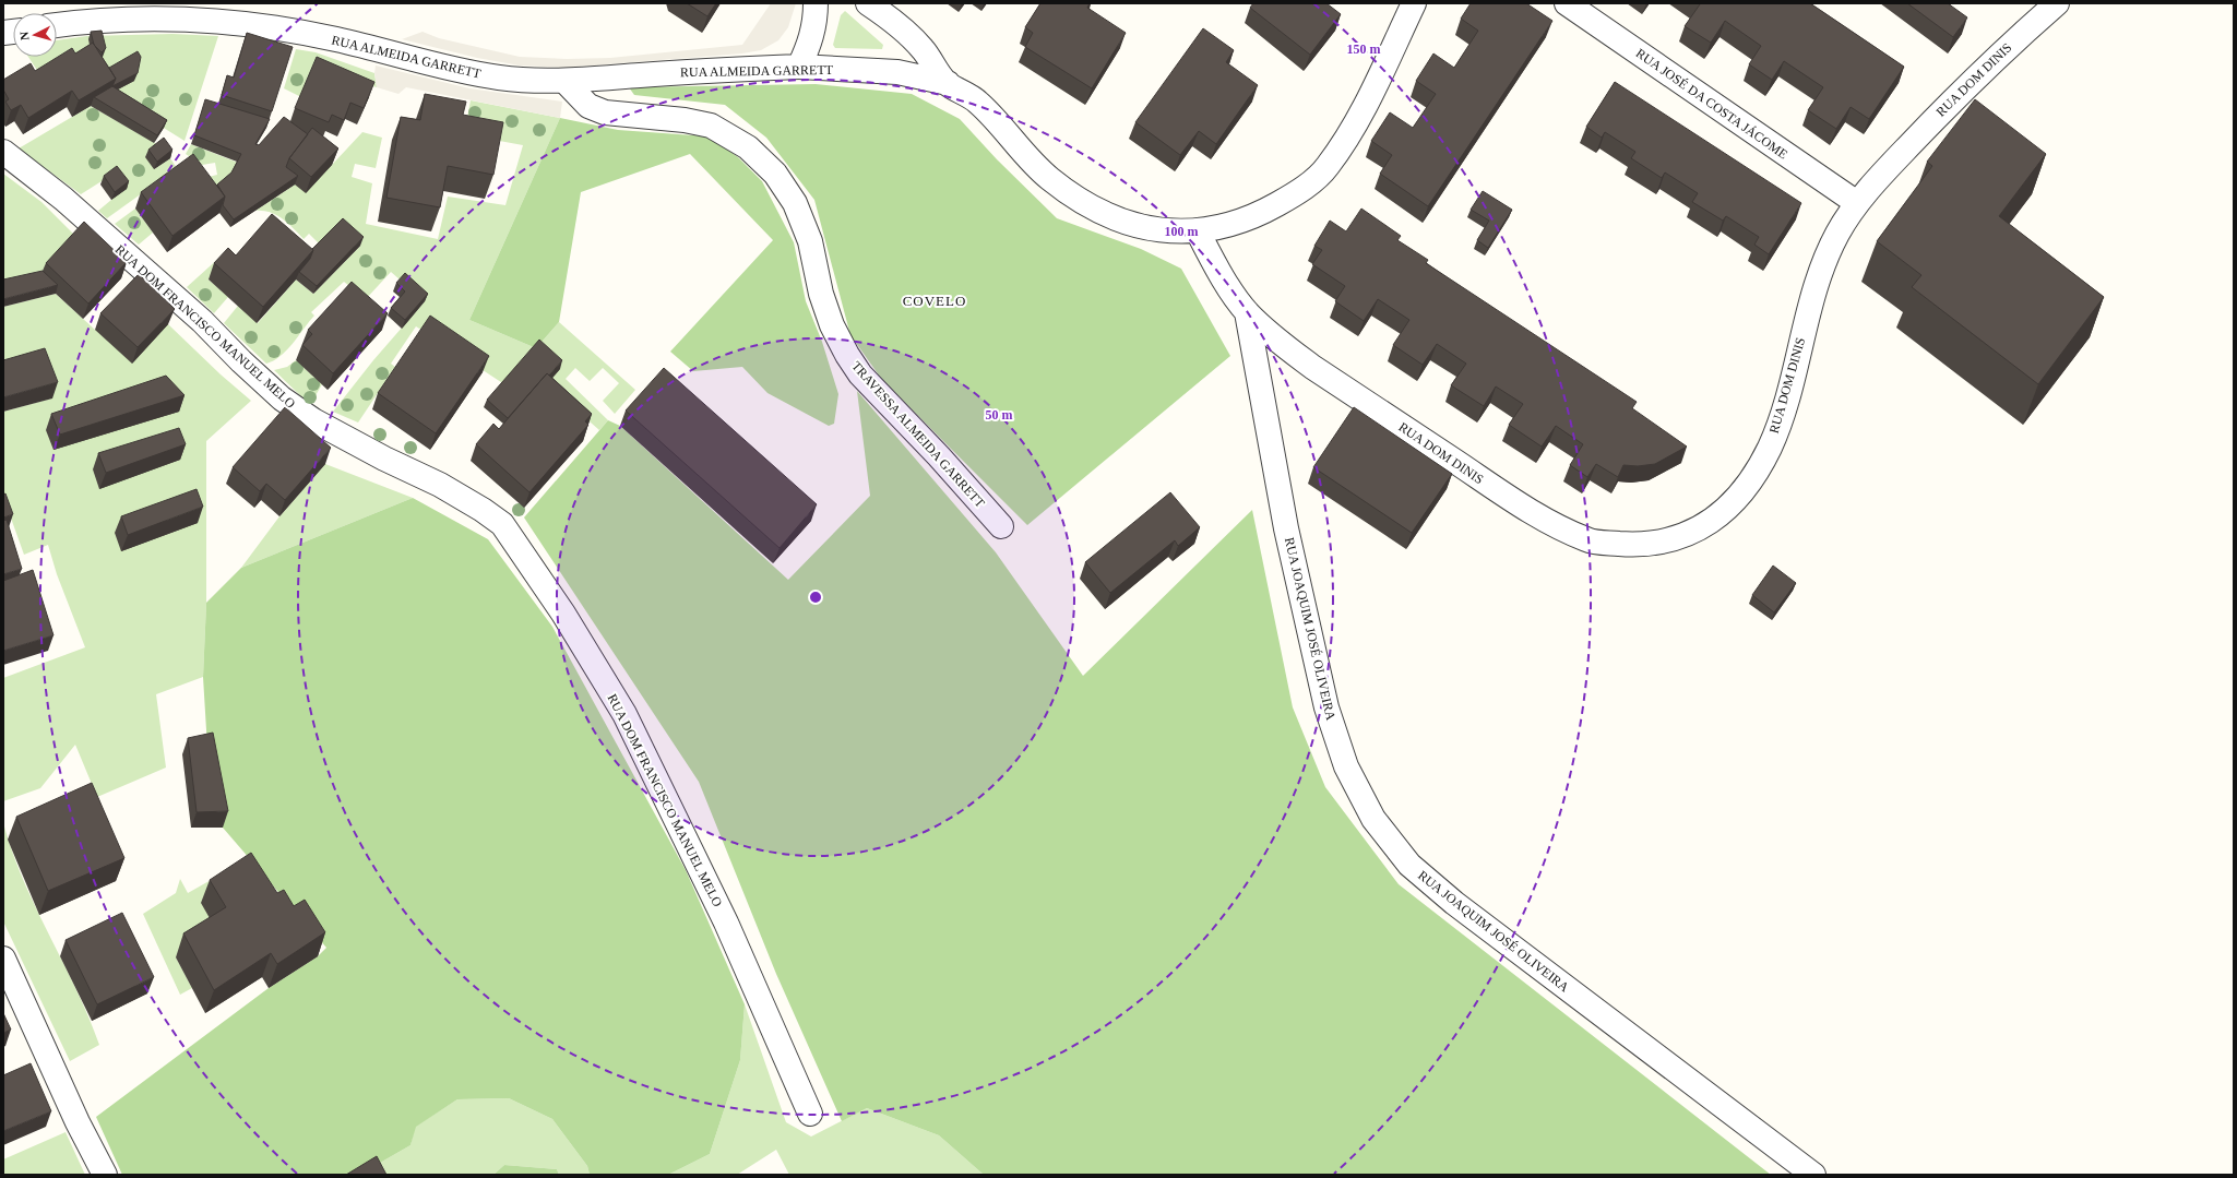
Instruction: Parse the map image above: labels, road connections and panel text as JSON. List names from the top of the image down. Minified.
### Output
{"streets":{"street":["RUA ALMEIDA GARRETT","RUA DOM DINIS","RUA JOSÉ DA COSTA JÁCOME","RUA DOM FRANCISCO MANUEL MELO","TRAVESSA ALMEIDA GARRETT","RUA JOAQUIM JOSÉ OLIVEIRA"]},"crossings":[["RUA ALMEIDA GARRETT","TRAVESSA ALMEIDA GARRETT"],["RUA DOM DINIS","RUA JOSÉ DA COSTA JÁCOME"],["RUA DOM DINIS","RUA JOAQUIM JOSÉ OLIVEIRA"]],"districts":["COVELO"],"north":"left","rings":["150 m","100 m","50 m"]}
